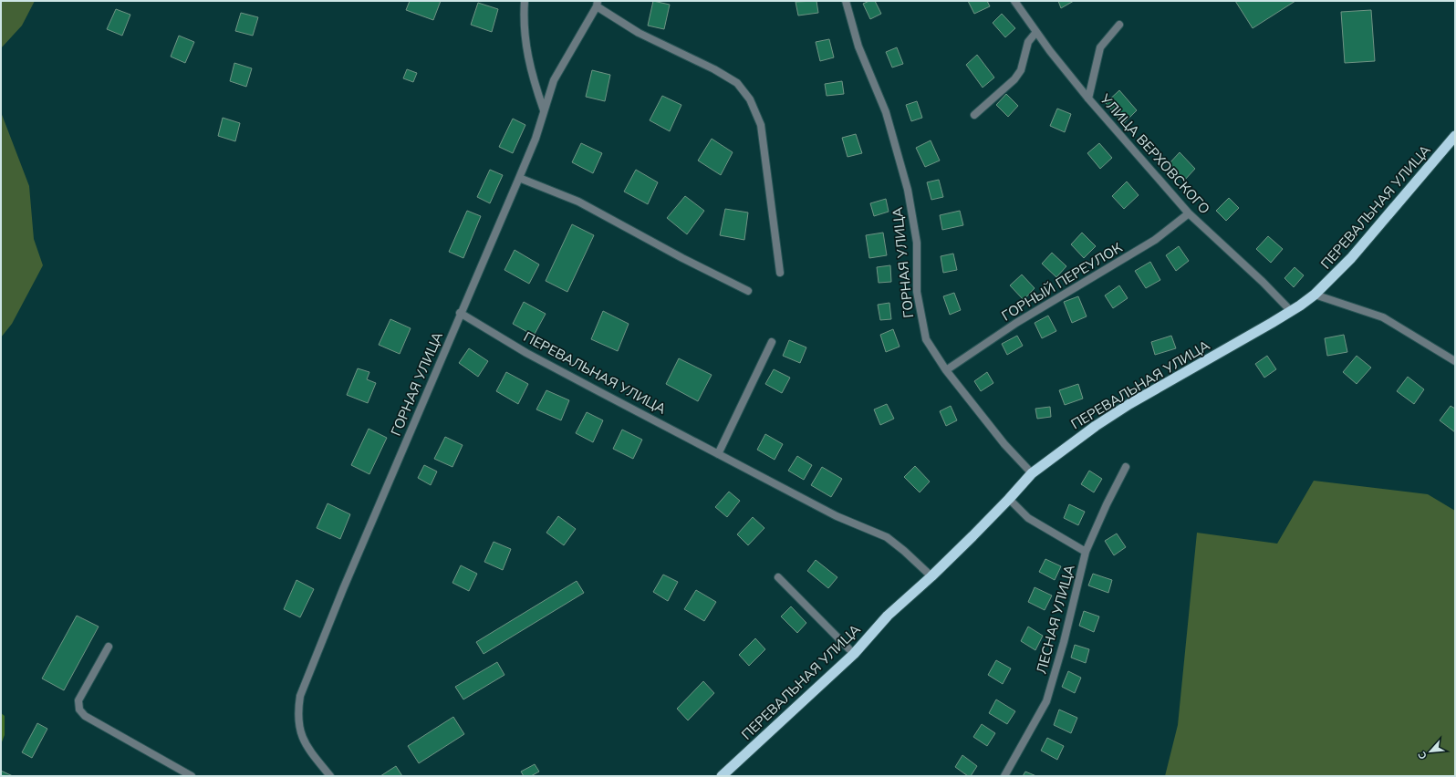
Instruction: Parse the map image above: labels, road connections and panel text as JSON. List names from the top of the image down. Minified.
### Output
{"streets":{"highway":["ПЕРЕВАЛЬНАЯ УЛИЦА"],"street":["УЛИЦА ВЕРХОВСКОГО","ГОРНАЯ УЛИЦА","ГОРНЫЙ ПЕРЕУЛОК","ЛЕСНАЯ УЛИЦА"]},"crossings":[["УЛИЦА ВЕРХОВСКОГО","ПЕРЕВАЛЬНАЯ УЛИЦА"],["УЛИЦА ВЕРХОВСКОГО","ГОРНЫЙ ПЕРЕУЛОК"],["ПЕРЕВАЛЬНАЯ УЛИЦА","ГОРНАЯ УЛИЦА"],["ГОРНАЯ УЛИЦА","ГОРНЫЙ ПЕРЕУЛОК"]],"north":"bottom left"}
